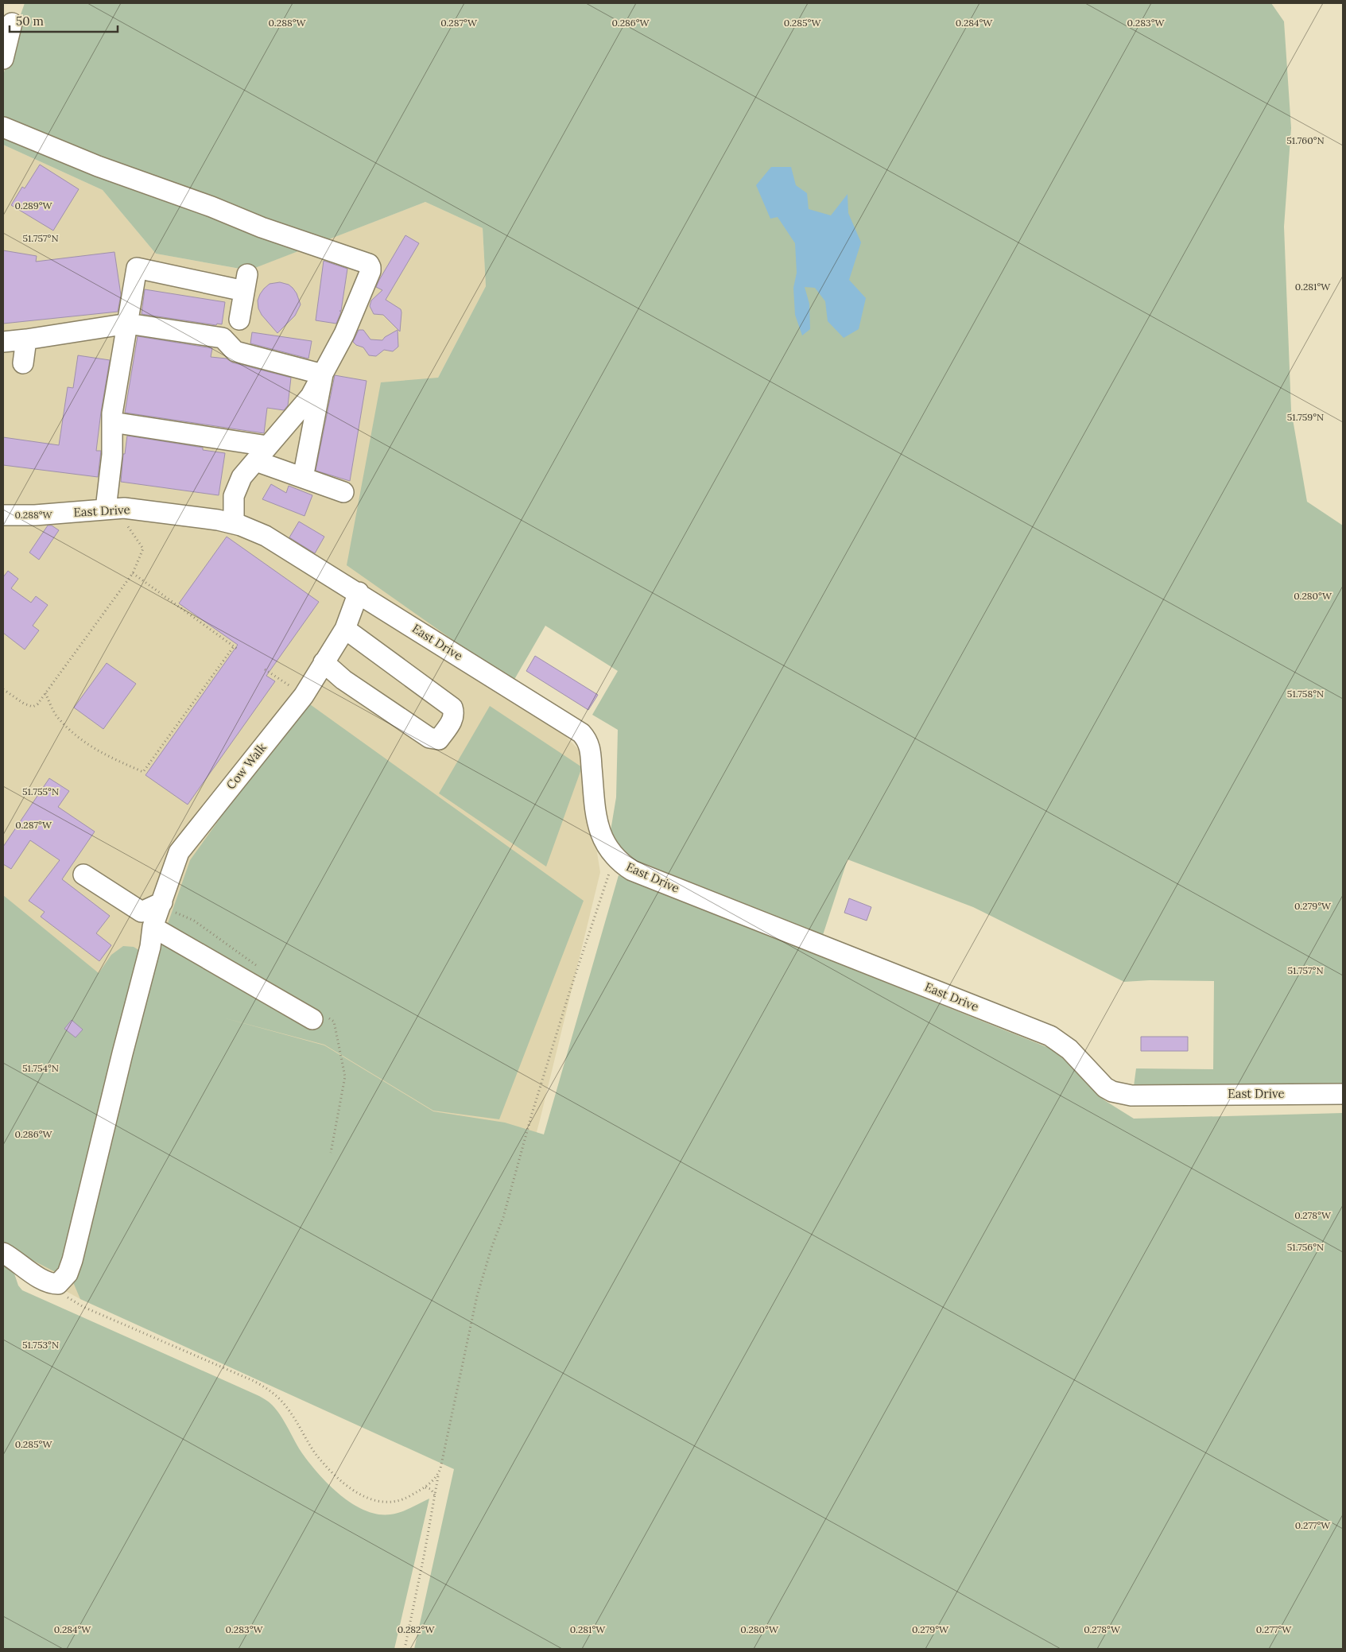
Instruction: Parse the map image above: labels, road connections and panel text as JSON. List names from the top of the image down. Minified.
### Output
{"streets":{"lane":["East Drive","Cow Walk"]},"crossings":[["East Drive","Cow Walk"]],"scale_bar":"50 m","coordinates":["0.288°W","0.287°W","0.286°W","0.285°W","0.284°W","0.283°W","51.760°N","0.289°W","51.757°N","0.281°W","51.759°N","0.280°W","51.758°N","51.755°N","0.279°W","51.754°N","0.278°W","51.756°N","51.753°N","0.277°W","0.282°W"]}
